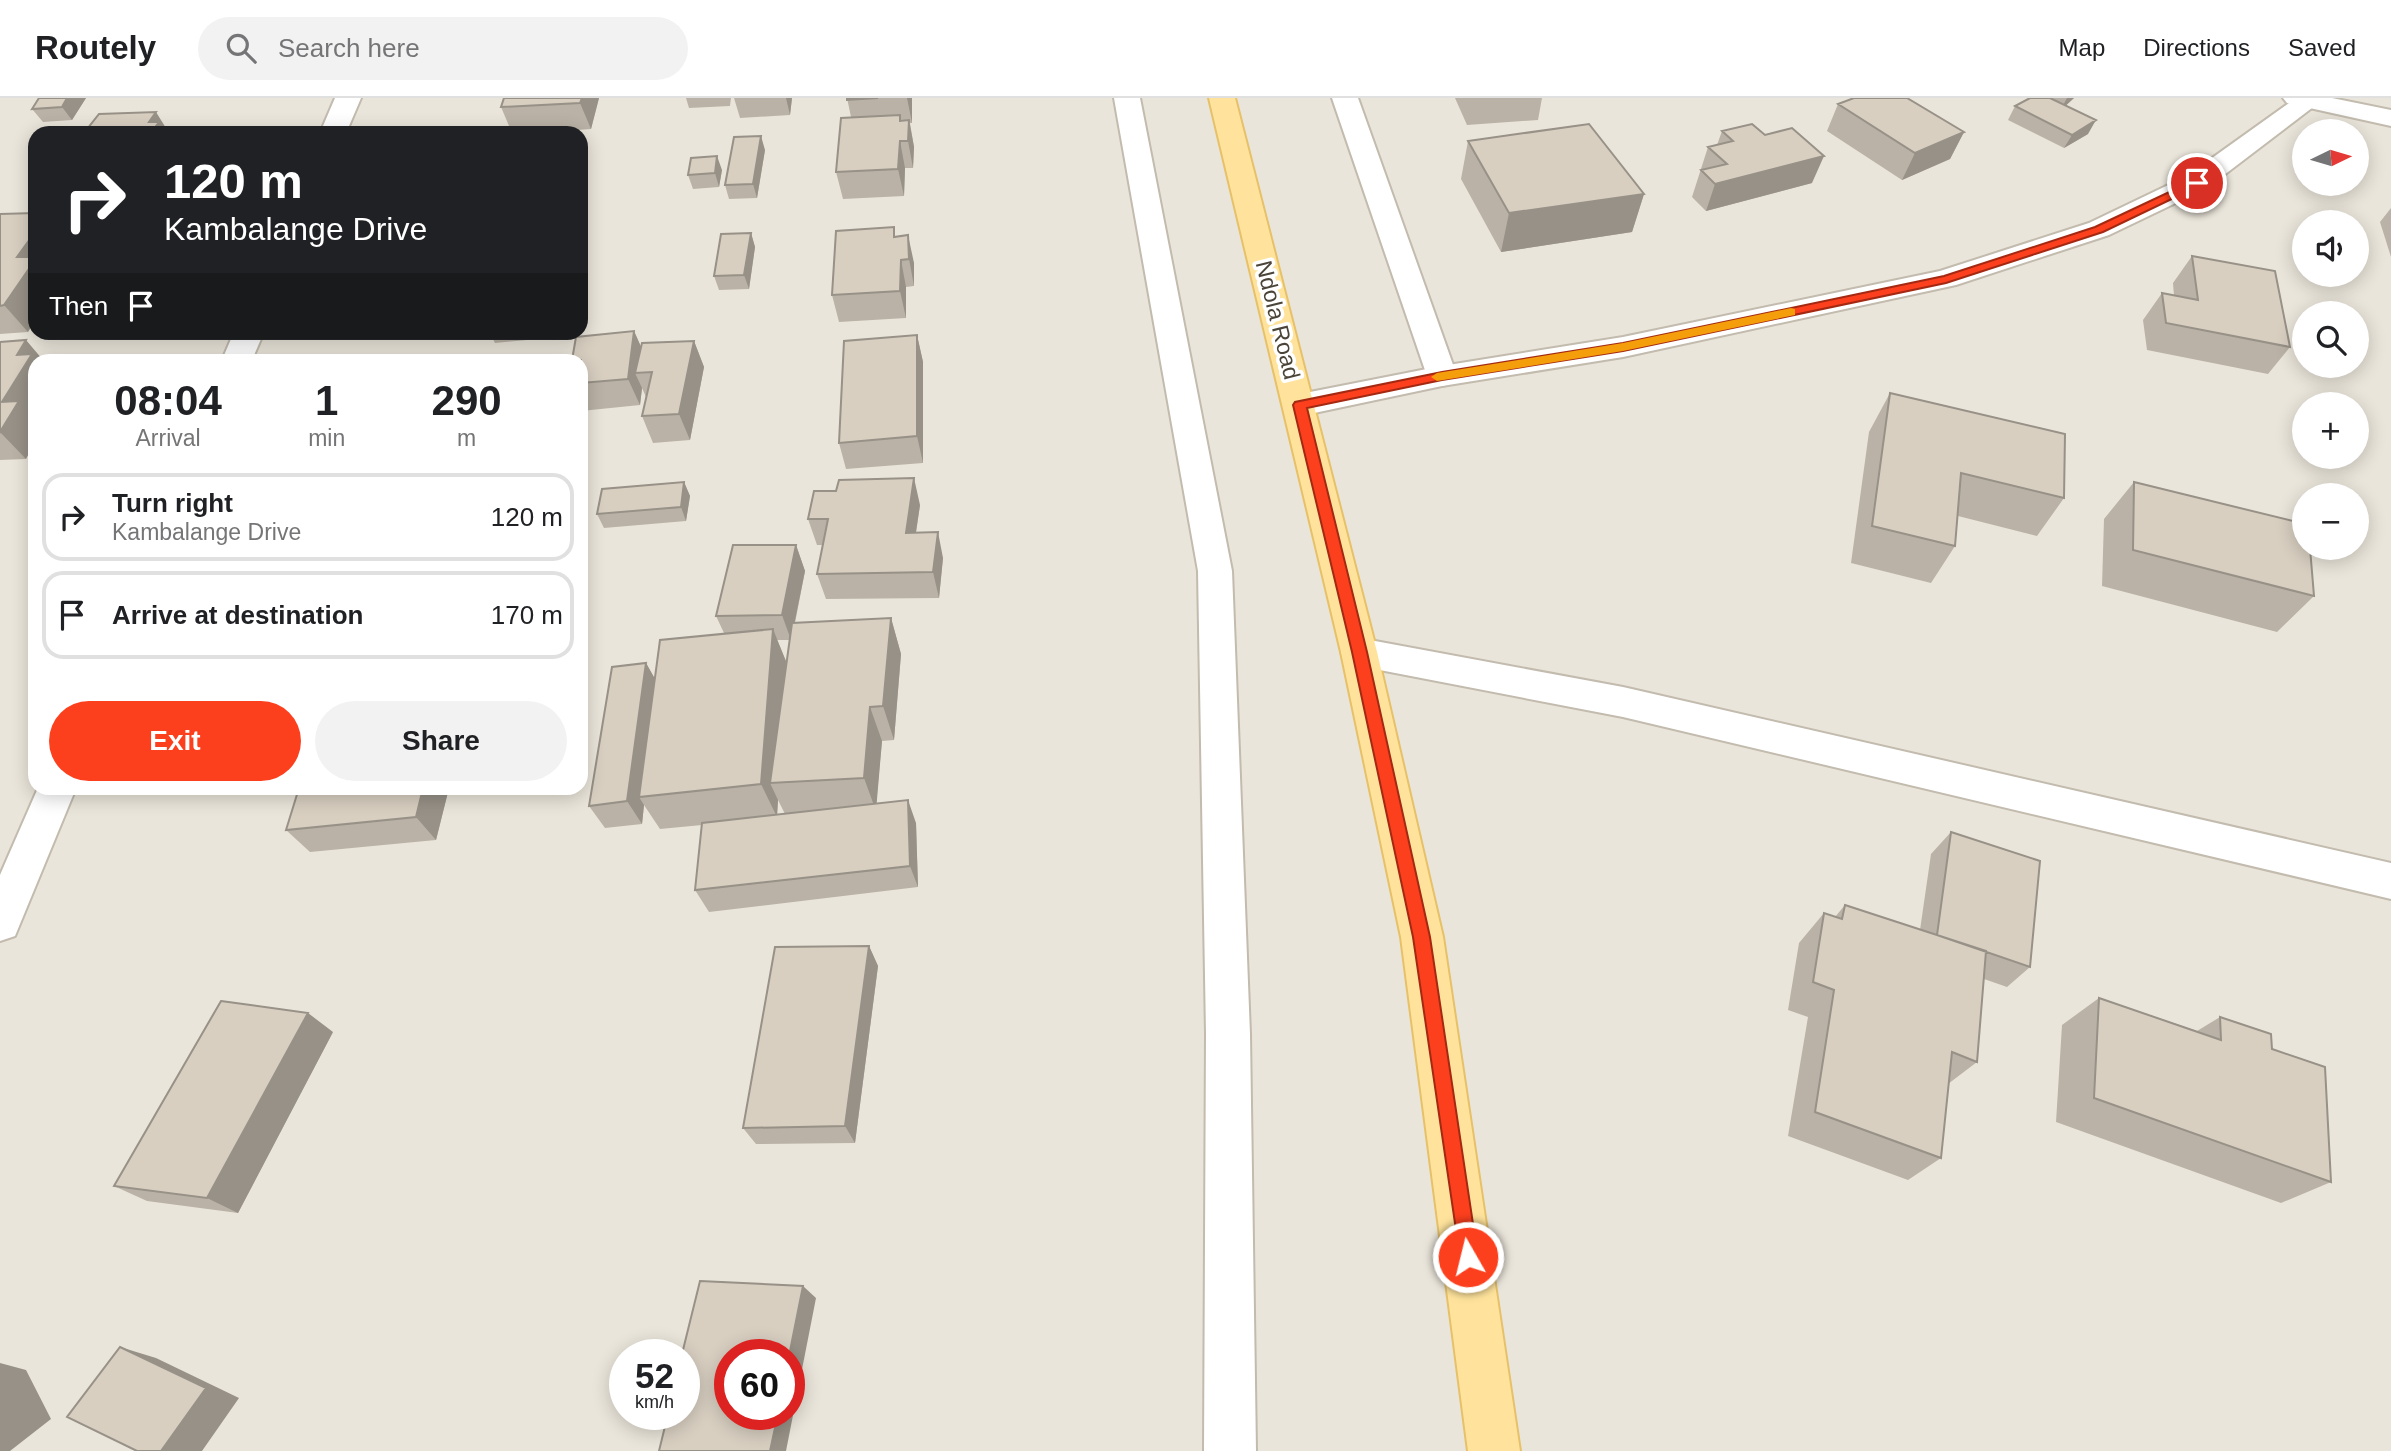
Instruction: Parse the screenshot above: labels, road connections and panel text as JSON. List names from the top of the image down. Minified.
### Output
{"streets":{"main road":["Ndola Road"]},"north":"right","page":{"header":"Routely","search":"Search here","nav":["Map","Directions","Saved"],"map_buttons":["+","−"],"turn":["120 m","Kambalange Drive"],"then":"Then","eta":["08:04","Arrival","1","min","290","m"],"list":[{"name":"Turn right","note":"Kambalange Drive","value":"120 m"},{"name":"Arrive at destination","value":"170 m"}],"buttons":["Exit","Share"],"speed":"52 km/h","limit":"60"}}
